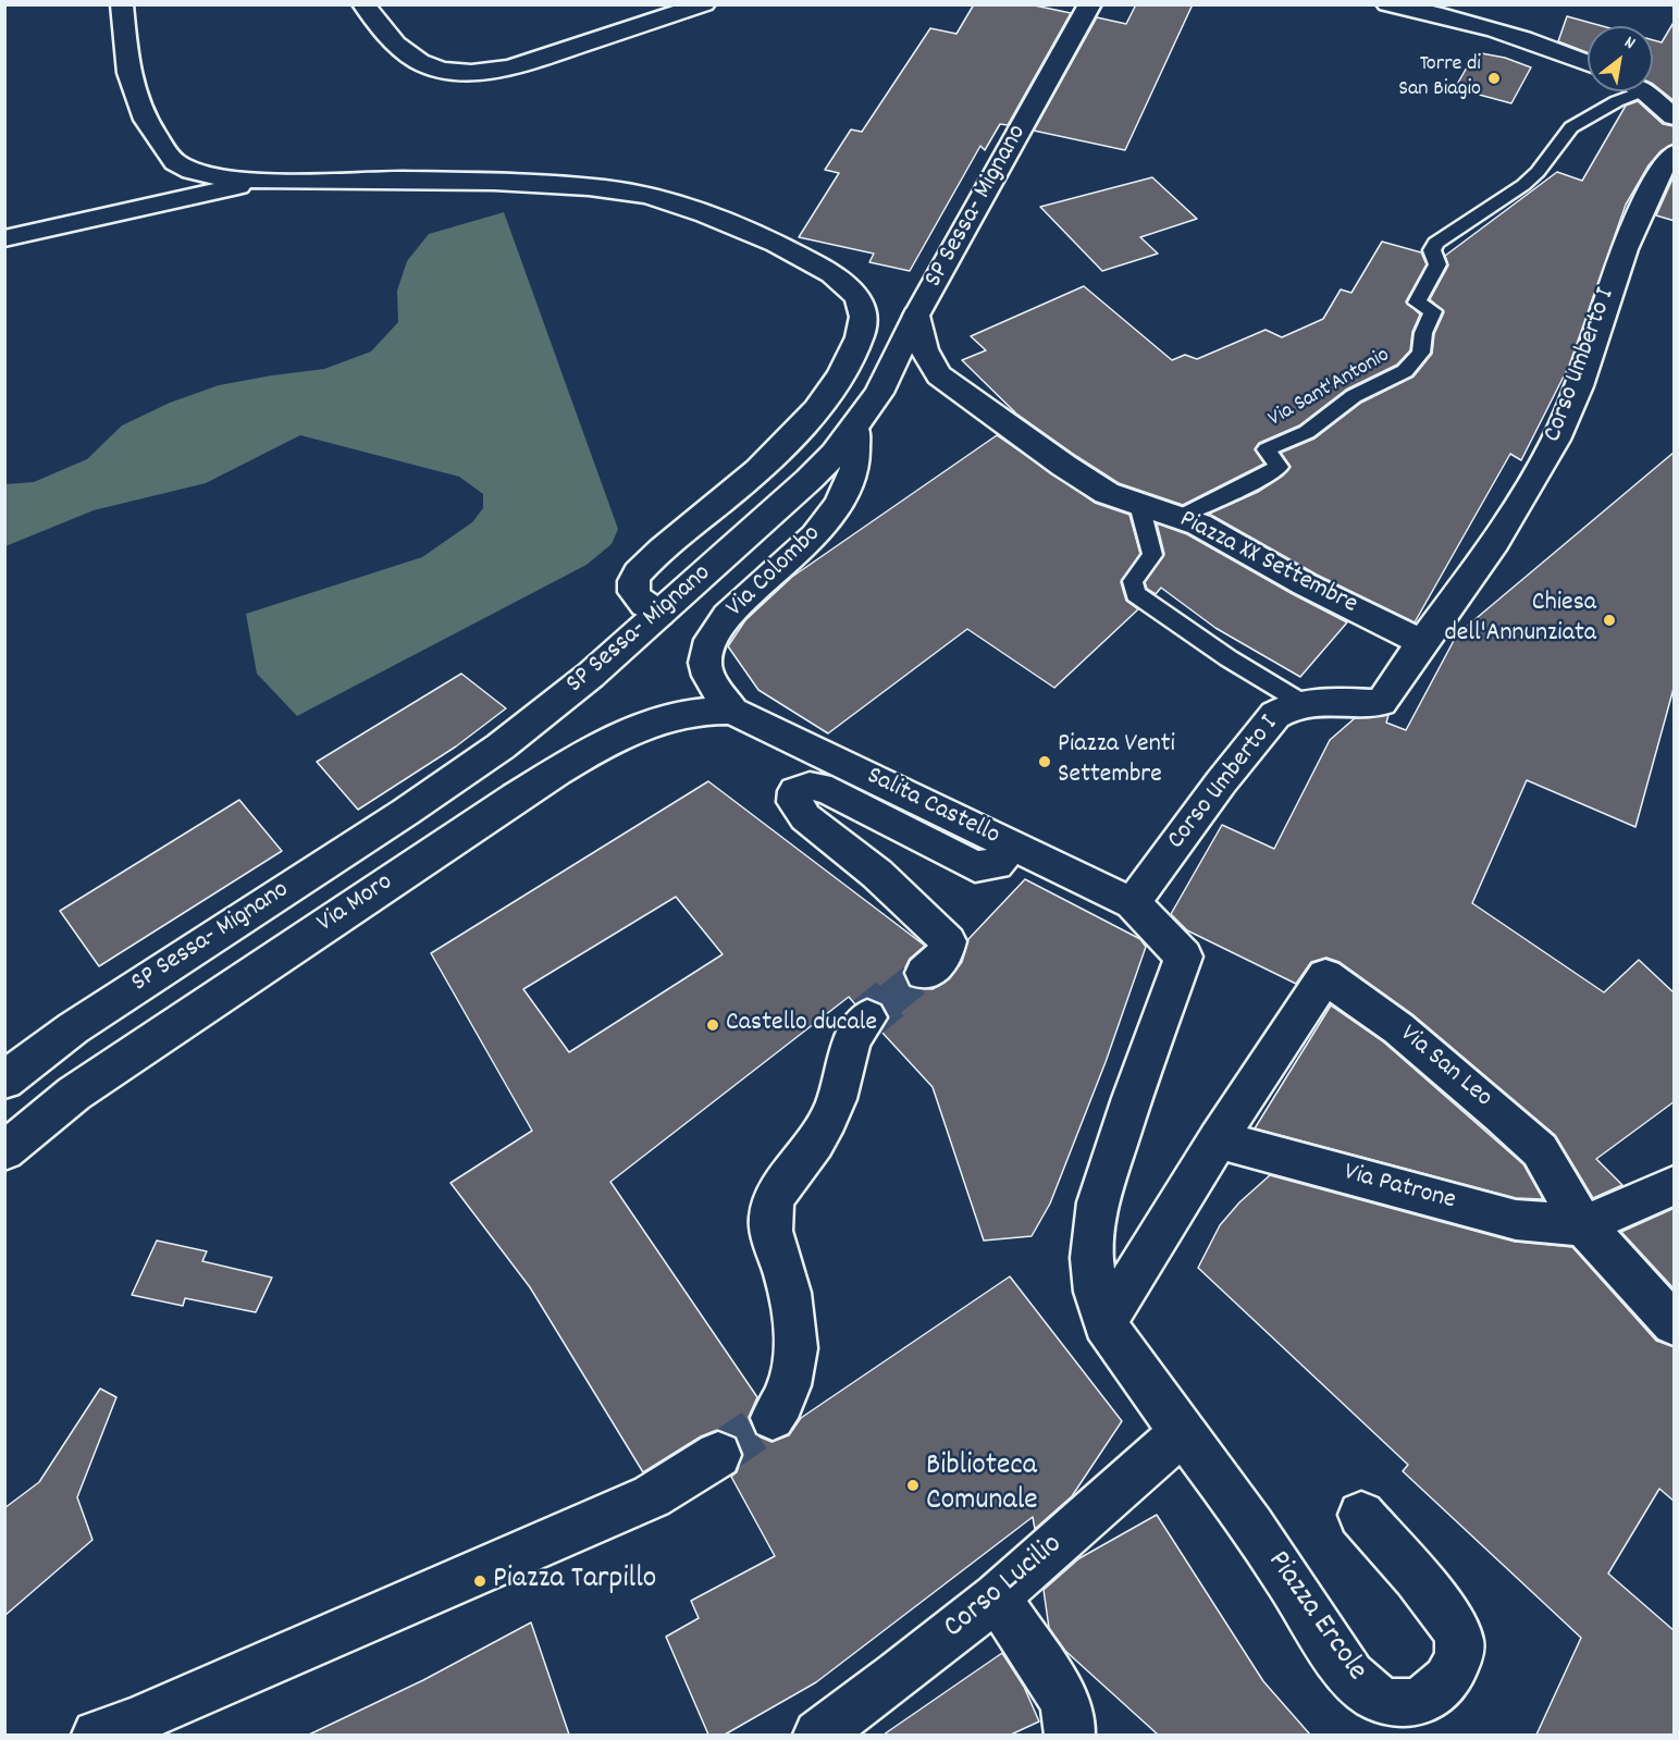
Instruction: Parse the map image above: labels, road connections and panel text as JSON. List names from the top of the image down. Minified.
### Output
{"streets":{"street":["SP Sessa- Mignano","Corso Umberto I","Piazza XX Settembre","Via Colombo","Salita Castello","Via Moro","Via San Leo","Via Patrone","Corso Lucilio","Piazza Ercole"],"lane":["Via Sant'Antonio"]},"crossings":[["SP Sessa- Mignano","Piazza XX Settembre"],["SP Sessa- Mignano","Via Colombo"],["Corso Umberto I","Piazza XX Settembre"],["Corso Umberto I","Salita Castello"],["Via Sant'Antonio","Piazza XX Settembre"],["Via Colombo","Salita Castello"],["Via Colombo","Via Moro"],["Salita Castello","Via Moro"],["Via San Leo","Via Patrone"],["Corso Lucilio","Piazza Ercole"]],"places":["Torre di San Biagio","Chiesa dell'Annunziata","Piazza Venti Settembre","Castello ducale","Biblioteca Comunale","Piazza Tarpillo"],"north":"top right"}
